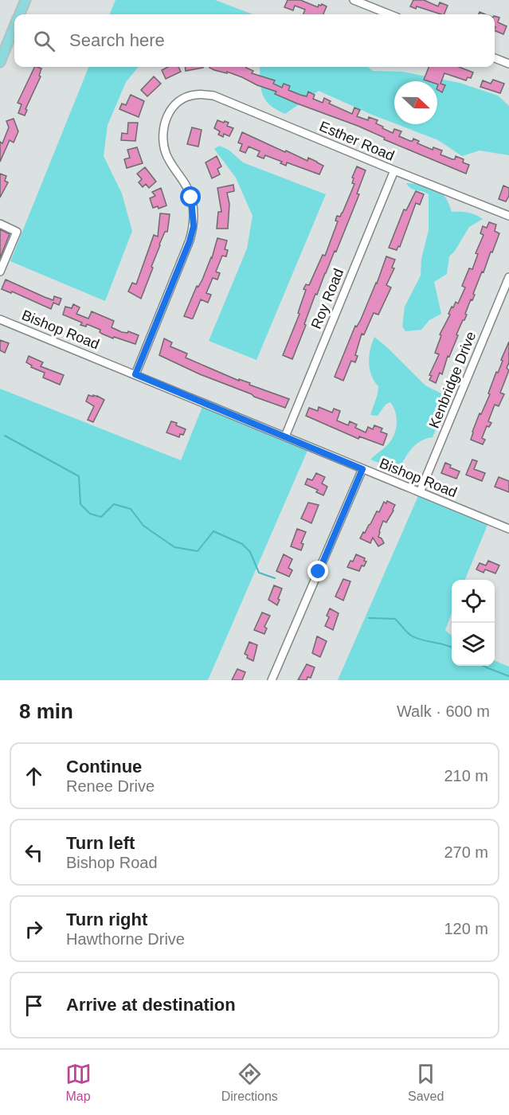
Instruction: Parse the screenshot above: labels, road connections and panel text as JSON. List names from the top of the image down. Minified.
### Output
{"streets":{"street":["Esther Road","Roy Road","Bishop Road","Kenbridge Drive"]},"crossings":[["Esther Road","Roy Road"],["Esther Road","Bishop Road"],["Roy Road","Bishop Road"],["Bishop Road","Kenbridge Drive"]],"north":"right","page":{"search":"Search here","heading":["8 min","Walk · 600 m"],"list":[["Continue","Renee Drive","210 m"],["Turn left","Bishop Road","270 m"],["Turn right","Hawthorne Drive","120 m"],"Arrive at destination"],"nav":["Map","Directions","Saved"]}}
